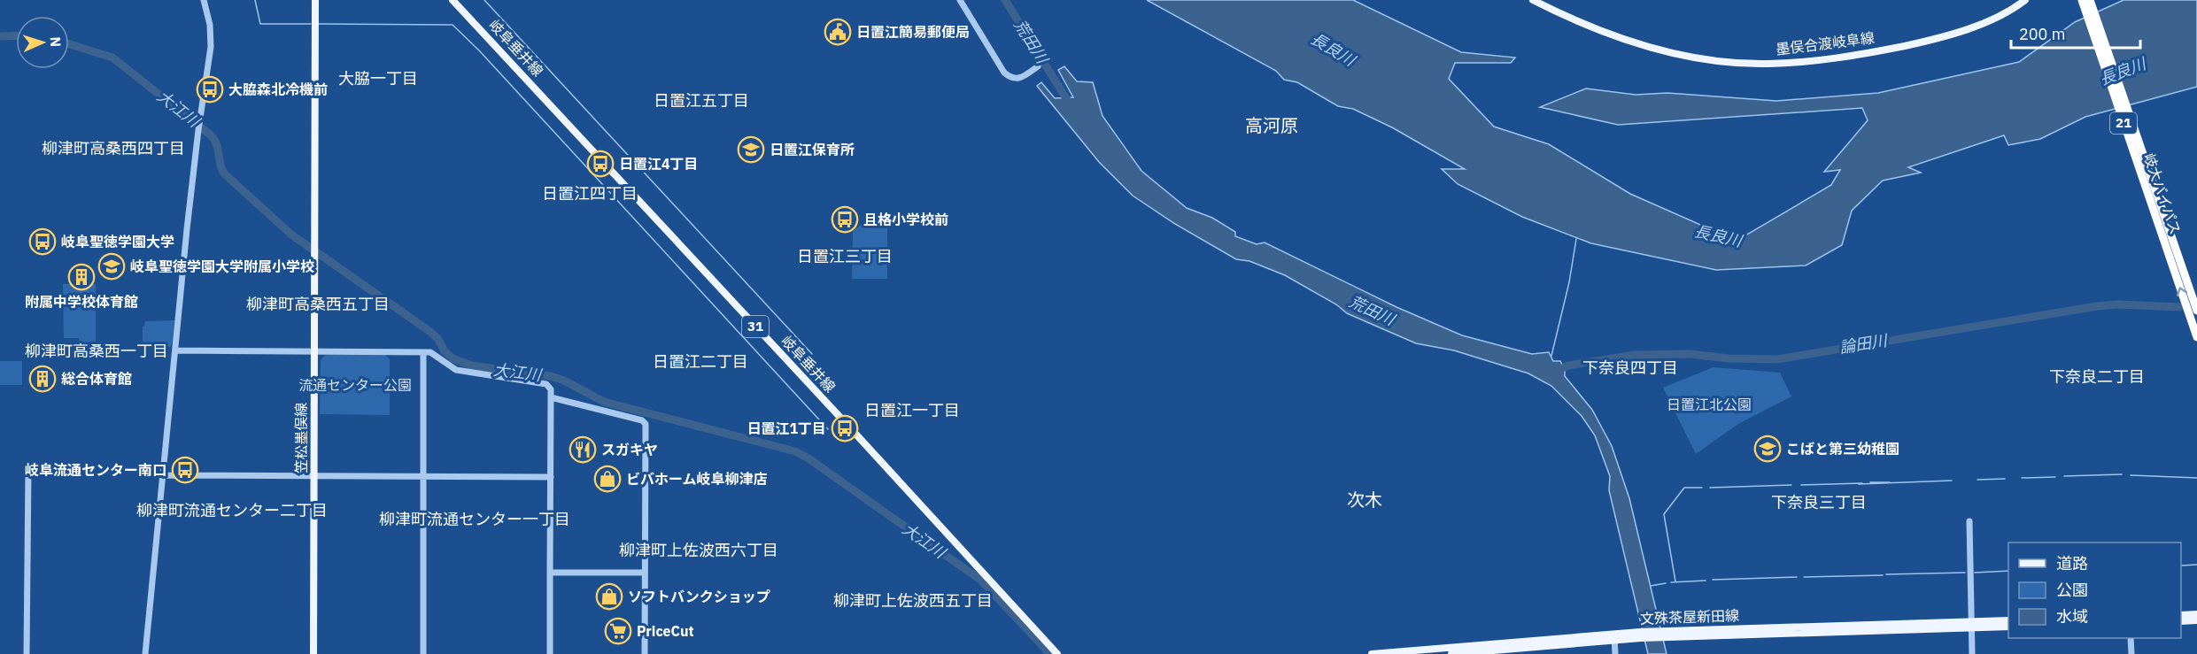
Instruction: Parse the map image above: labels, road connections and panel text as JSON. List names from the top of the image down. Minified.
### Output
{"streets":{"highway":["21","岐大バイパス"],"main road":["墨俣合渡岐阜線","岐阜垂井線","31","笠松墨俣線","文殊茶屋新田線"]},"districts":["大脇一丁目","日置江五丁目","高河原","柳津町高桑西四丁目","日置江四丁目","日置江三丁目","柳津町高桑西五丁目","柳津町高桑西一丁目","日置江二丁目","下奈良四丁目","下奈良二丁目","日置江一丁目","次木","下奈良三丁目","柳津町流通センター二丁目","柳津町流通センター一丁目","柳津町上佐波西六丁目","柳津町上佐波西五丁目"],"water":["荒田川","長良川","大江川","論田川"],"parks":["流通センター公園","日置江北公園"],"places":{"public building":["日置江簡易郵便局"],"bus stop":["大脇森北冷機前","日置江4丁目","且格小学校前","岐阜聖徳学園大学","日置江1丁目","岐阜流通センター南口"],"school or university":["日置江保育所","岐阜聖徳学園大学附属小学校","こばと第三幼稚園"],"building":["附属中学校体育館","総合体育館"],"restaurant":["スガキヤ"],"shop":["ビバホーム岐阜柳津店","ソフトバンクショップ"],"supermarket":["PriceCut"]},"legend":["道路","公園","水域"],"scale_bar":"200 m","north":"right"}
